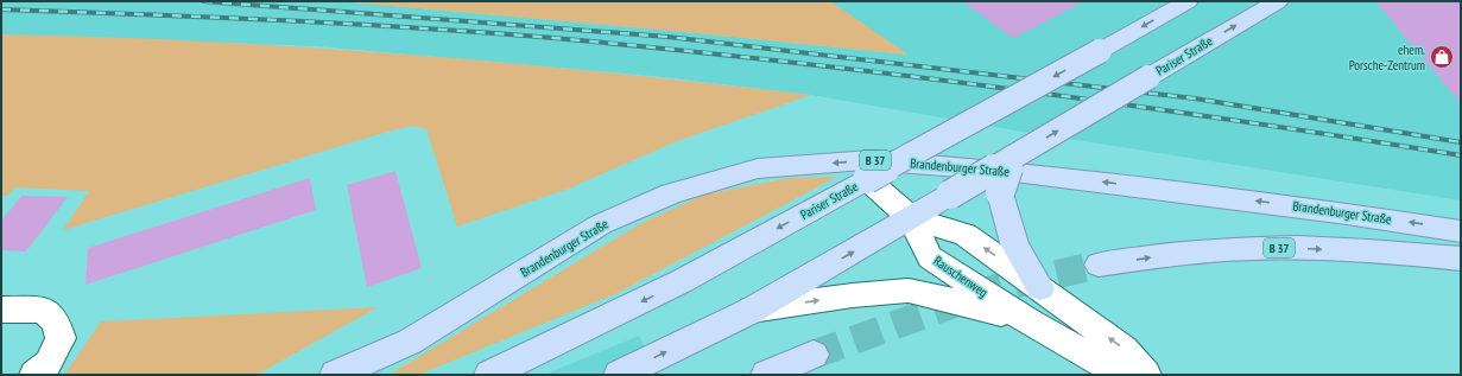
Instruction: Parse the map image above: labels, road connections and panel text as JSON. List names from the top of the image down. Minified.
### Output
{"streets":{"main road":["Pariser Straße","B 37","Brandenburger Straße"],"street":["Rauschenweg"]},"crossings":[["Pariser Straße","Rauschenweg"]],"places":{"shop":["ehem. Porsche-Zentrum"]}}
